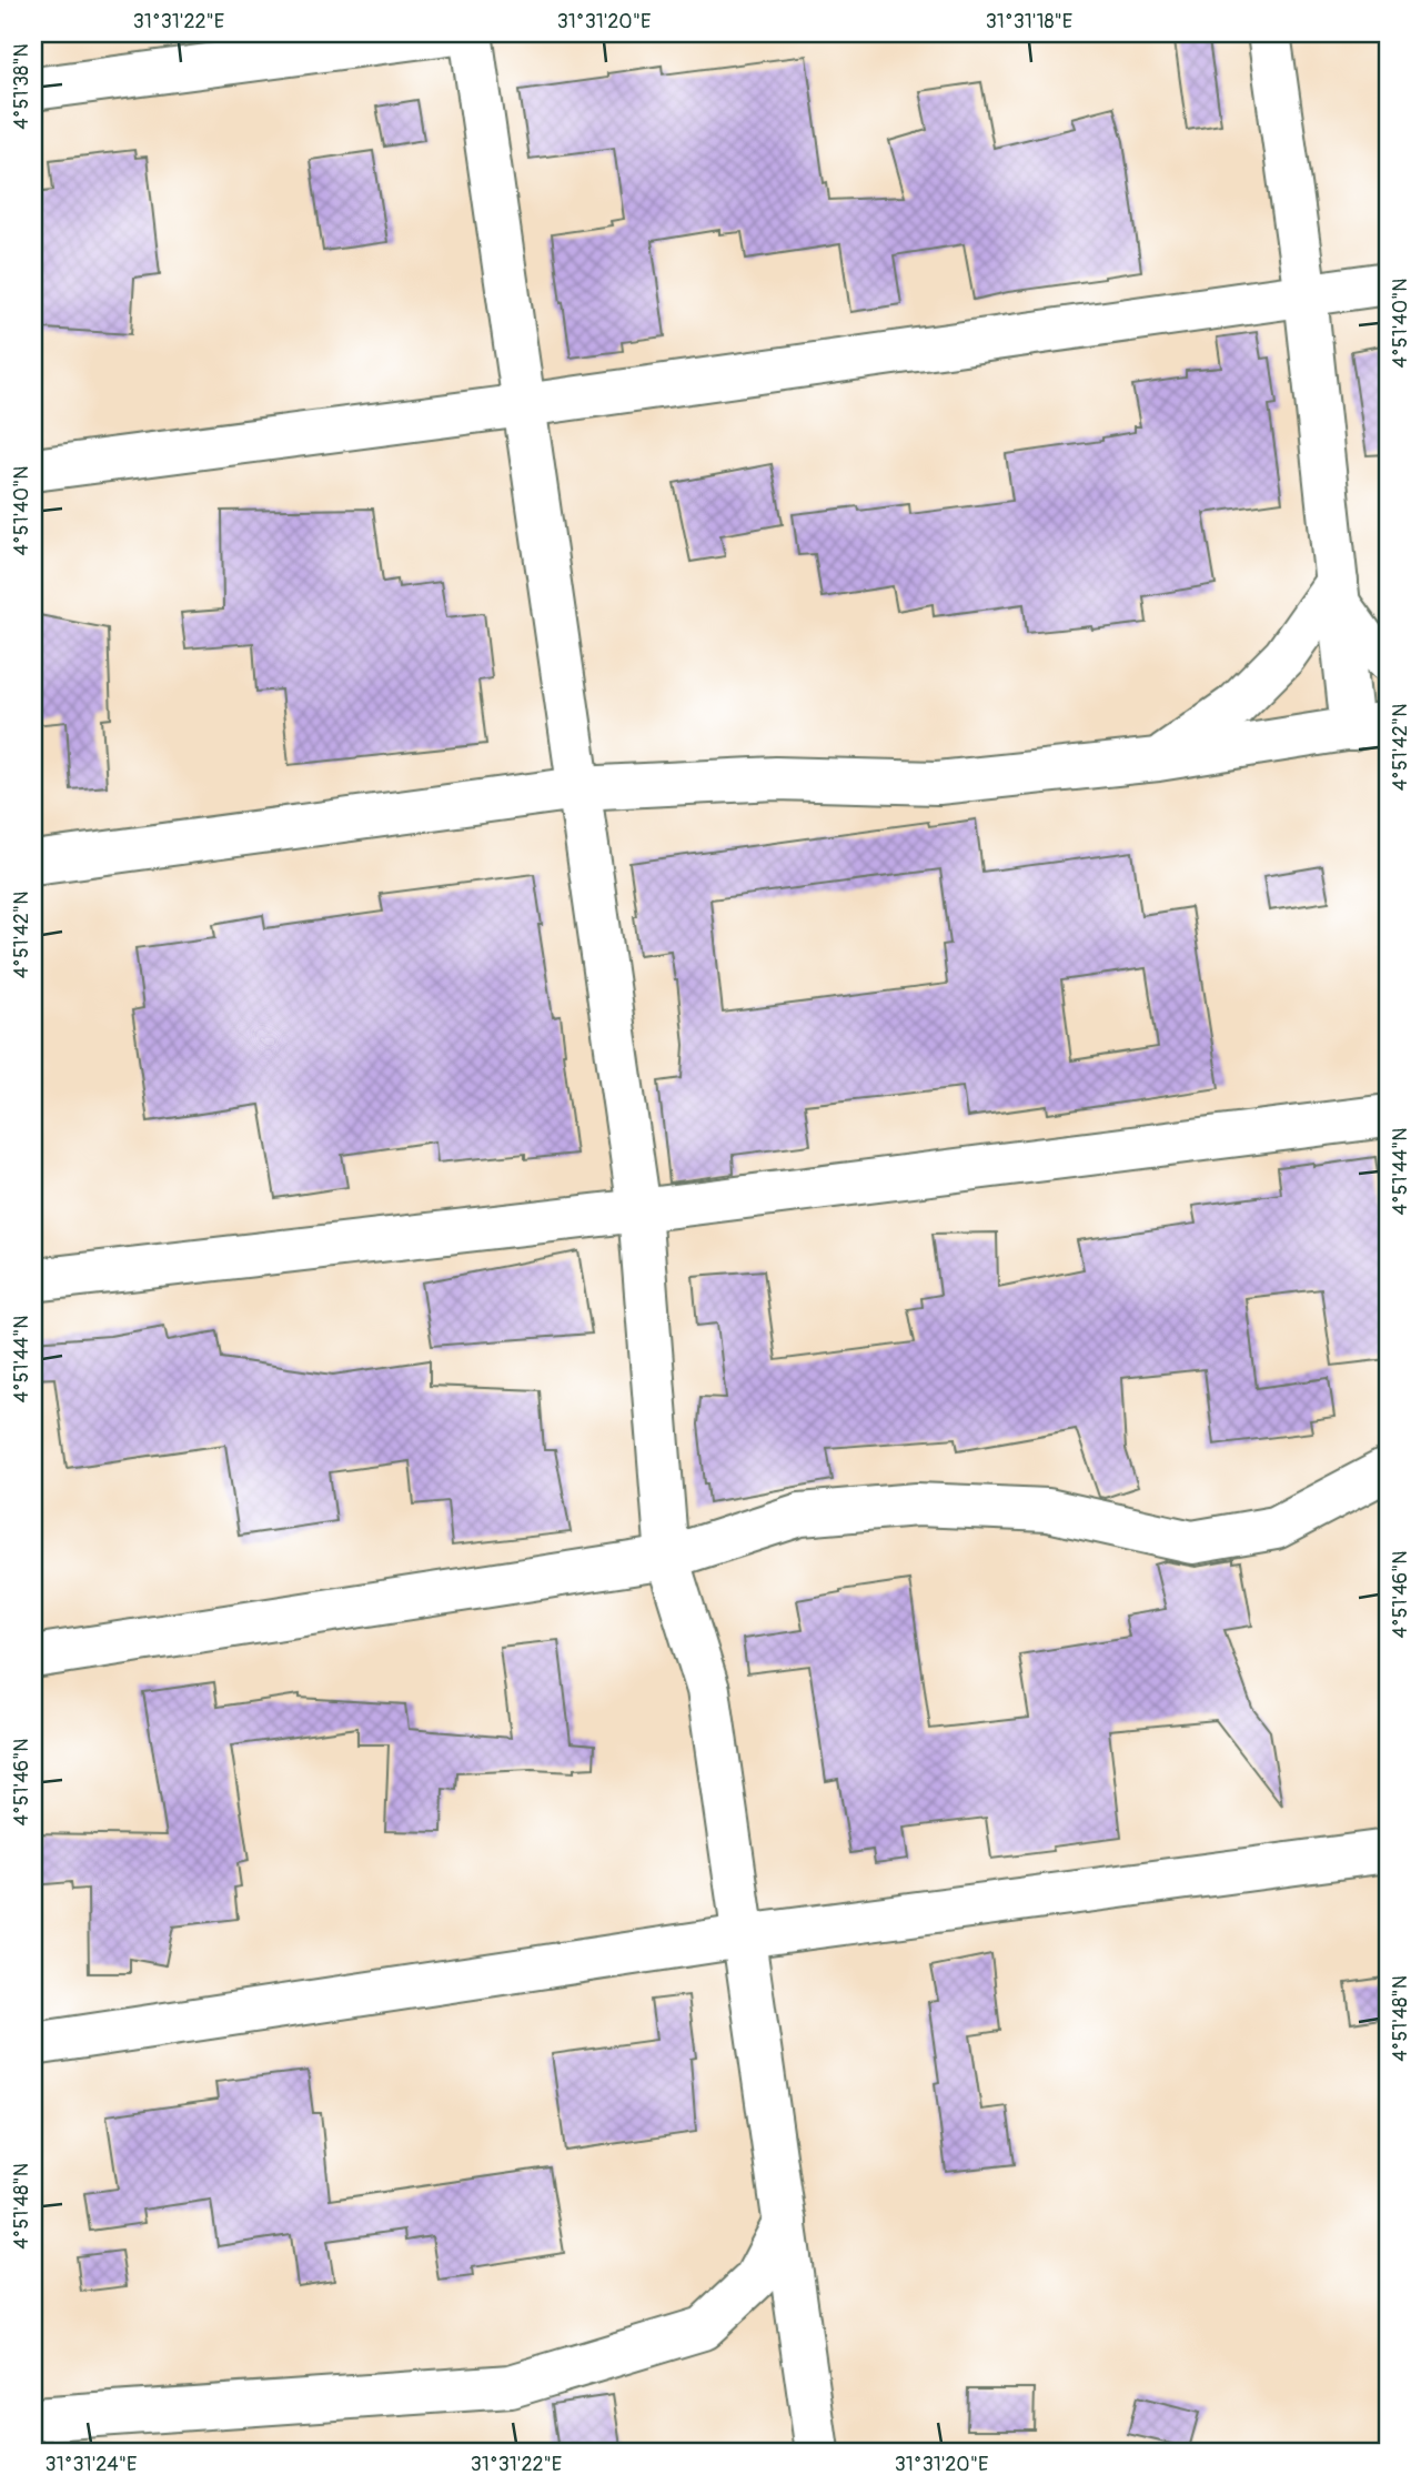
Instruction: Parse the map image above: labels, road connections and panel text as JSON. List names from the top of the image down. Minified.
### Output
{"coordinates":["31°31'22\"E","31°31'20\"E","31°31'18\"E","4°51'38\"N","4°51'40\"N","4°51'42\"N","4°51'44\"N","4°51'46\"N","4°51'48\"N","31°31'24\"E"]}
